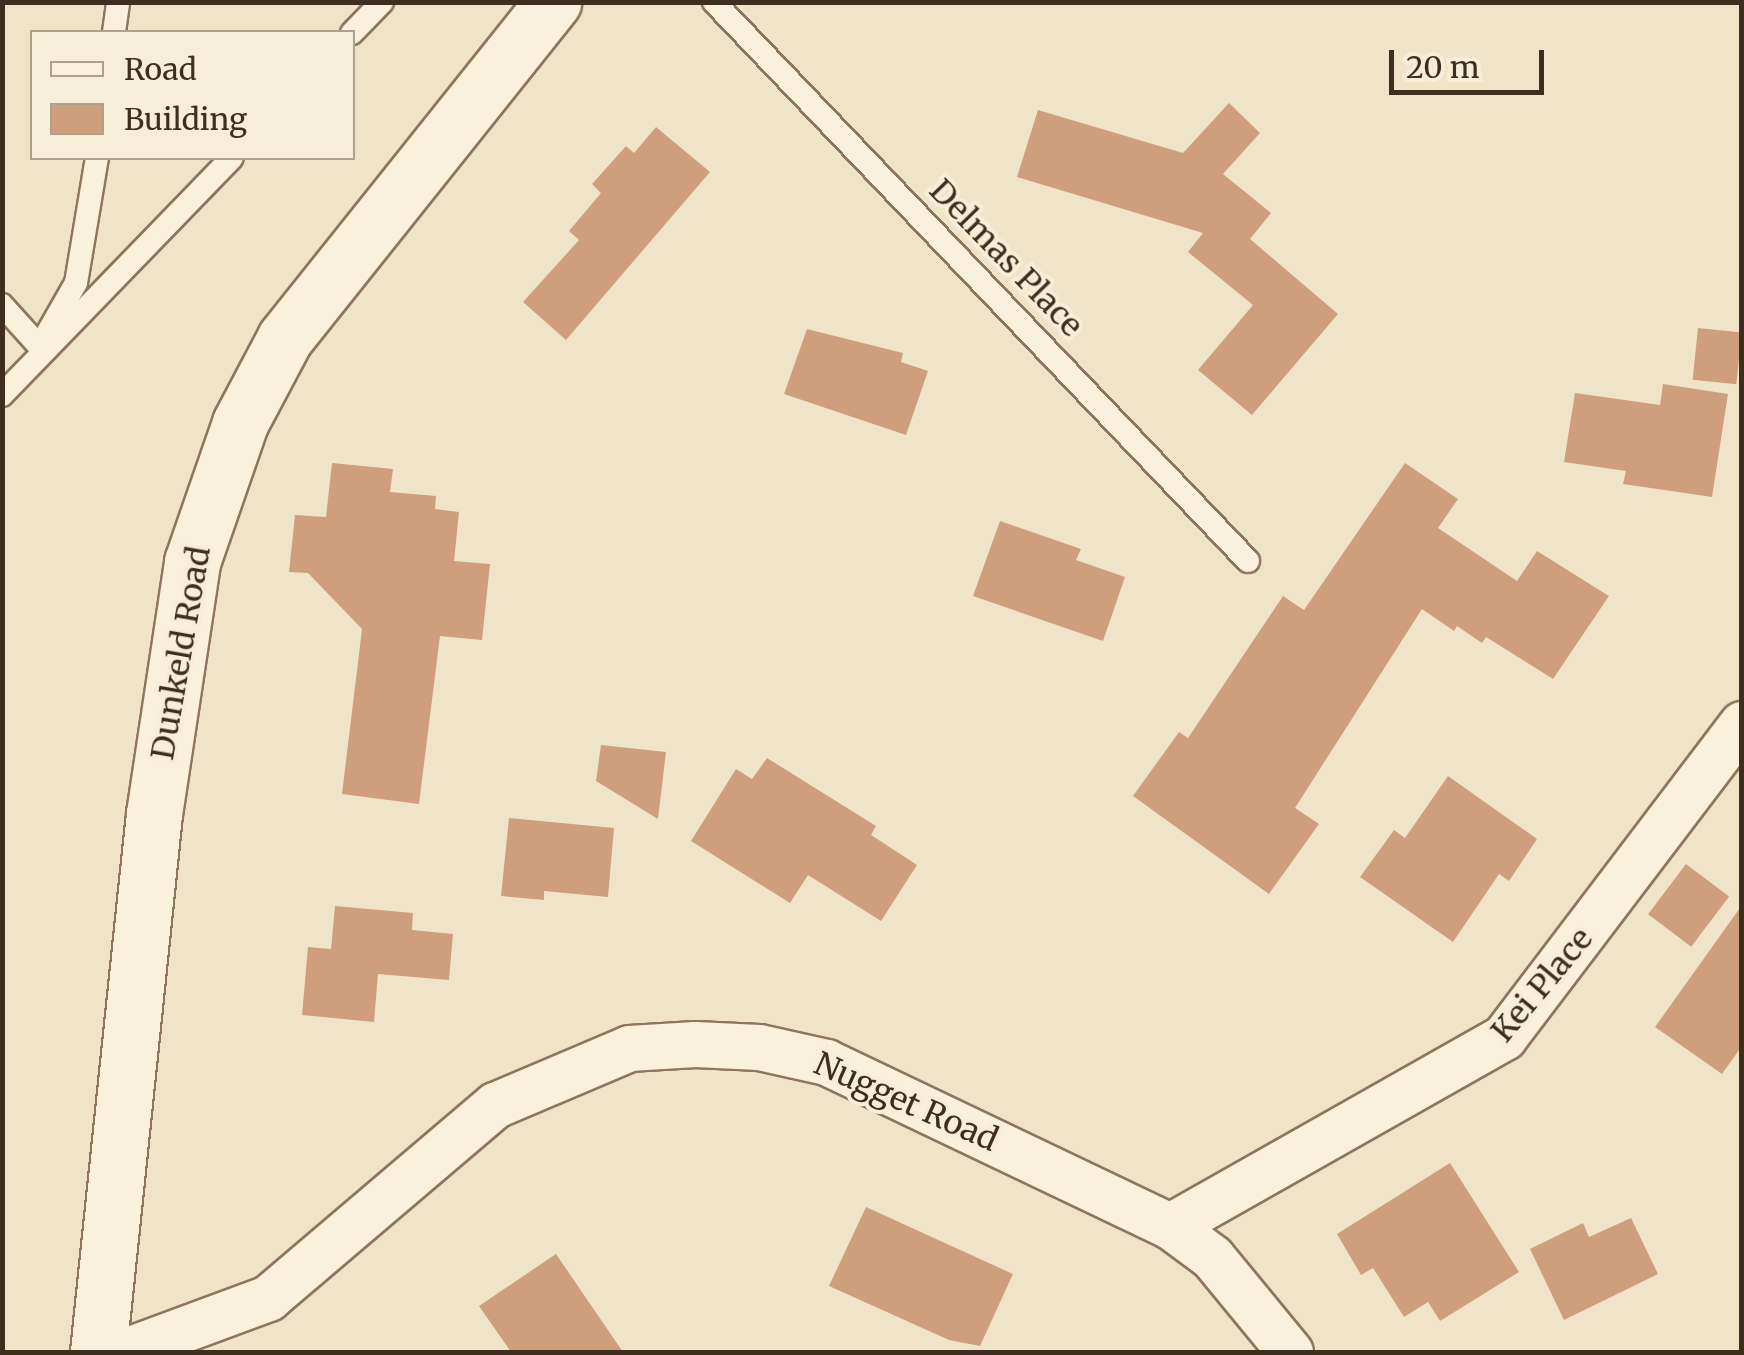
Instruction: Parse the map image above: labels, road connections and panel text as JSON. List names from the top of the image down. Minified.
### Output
{"streets":{"main road":["Dunkeld Road"],"street":["Kei Place","Nugget Road"],"lane":["Delmas Place"]},"crossings":[["Kei Place","Nugget Road"]],"legend":["Road","Building"],"scale_bar":"20 m"}
